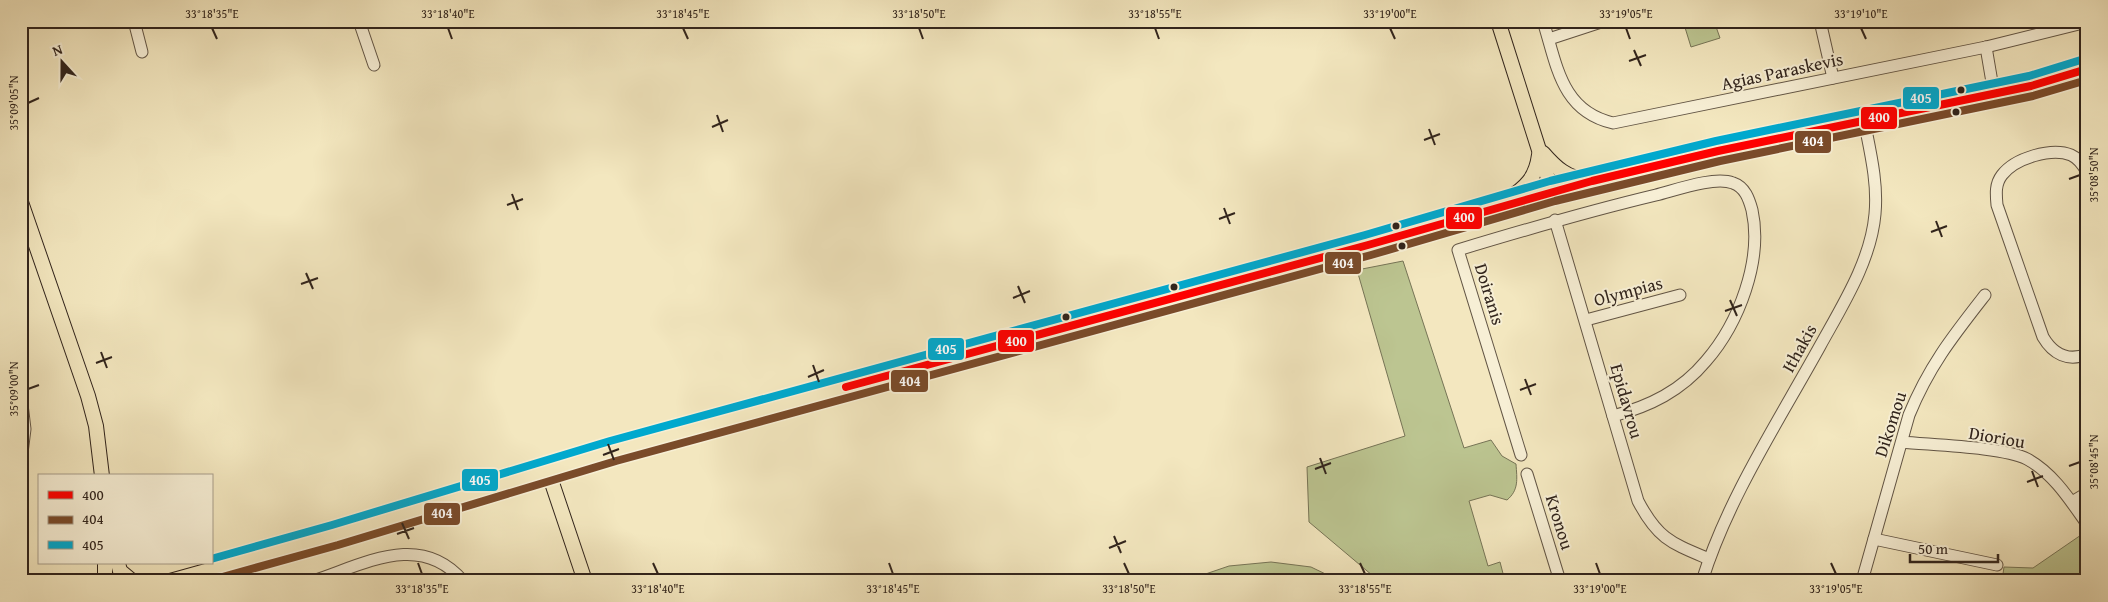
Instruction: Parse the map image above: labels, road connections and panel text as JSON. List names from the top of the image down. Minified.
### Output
{"streets":{"street":["Agias Paraskevis","Olympias","Doiranis","Ithakis","Epidavrou","Dikomou","Dioriou","Kronou"]},"crossings":[["Olympias","Epidavrou"],["Doiranis","Epidavrou"],["Ithakis","Epidavrou"],["Dikomou","Dioriou"]],"lines":["transit line 405","transit line 400","transit line 404"],"legend":["400","404","405"],"scale_bar":"50 m","north":"top","coordinates":["33°18'35\"E","33°18'40\"E","33°18'45\"E","33°18'50\"E","33°18'55\"E","33°19'00\"E","33°19'05\"E","33°19'10\"E","35°09'05\"N","35°08'50\"N","35°09'00\"N","35°08'45\"N"]}
